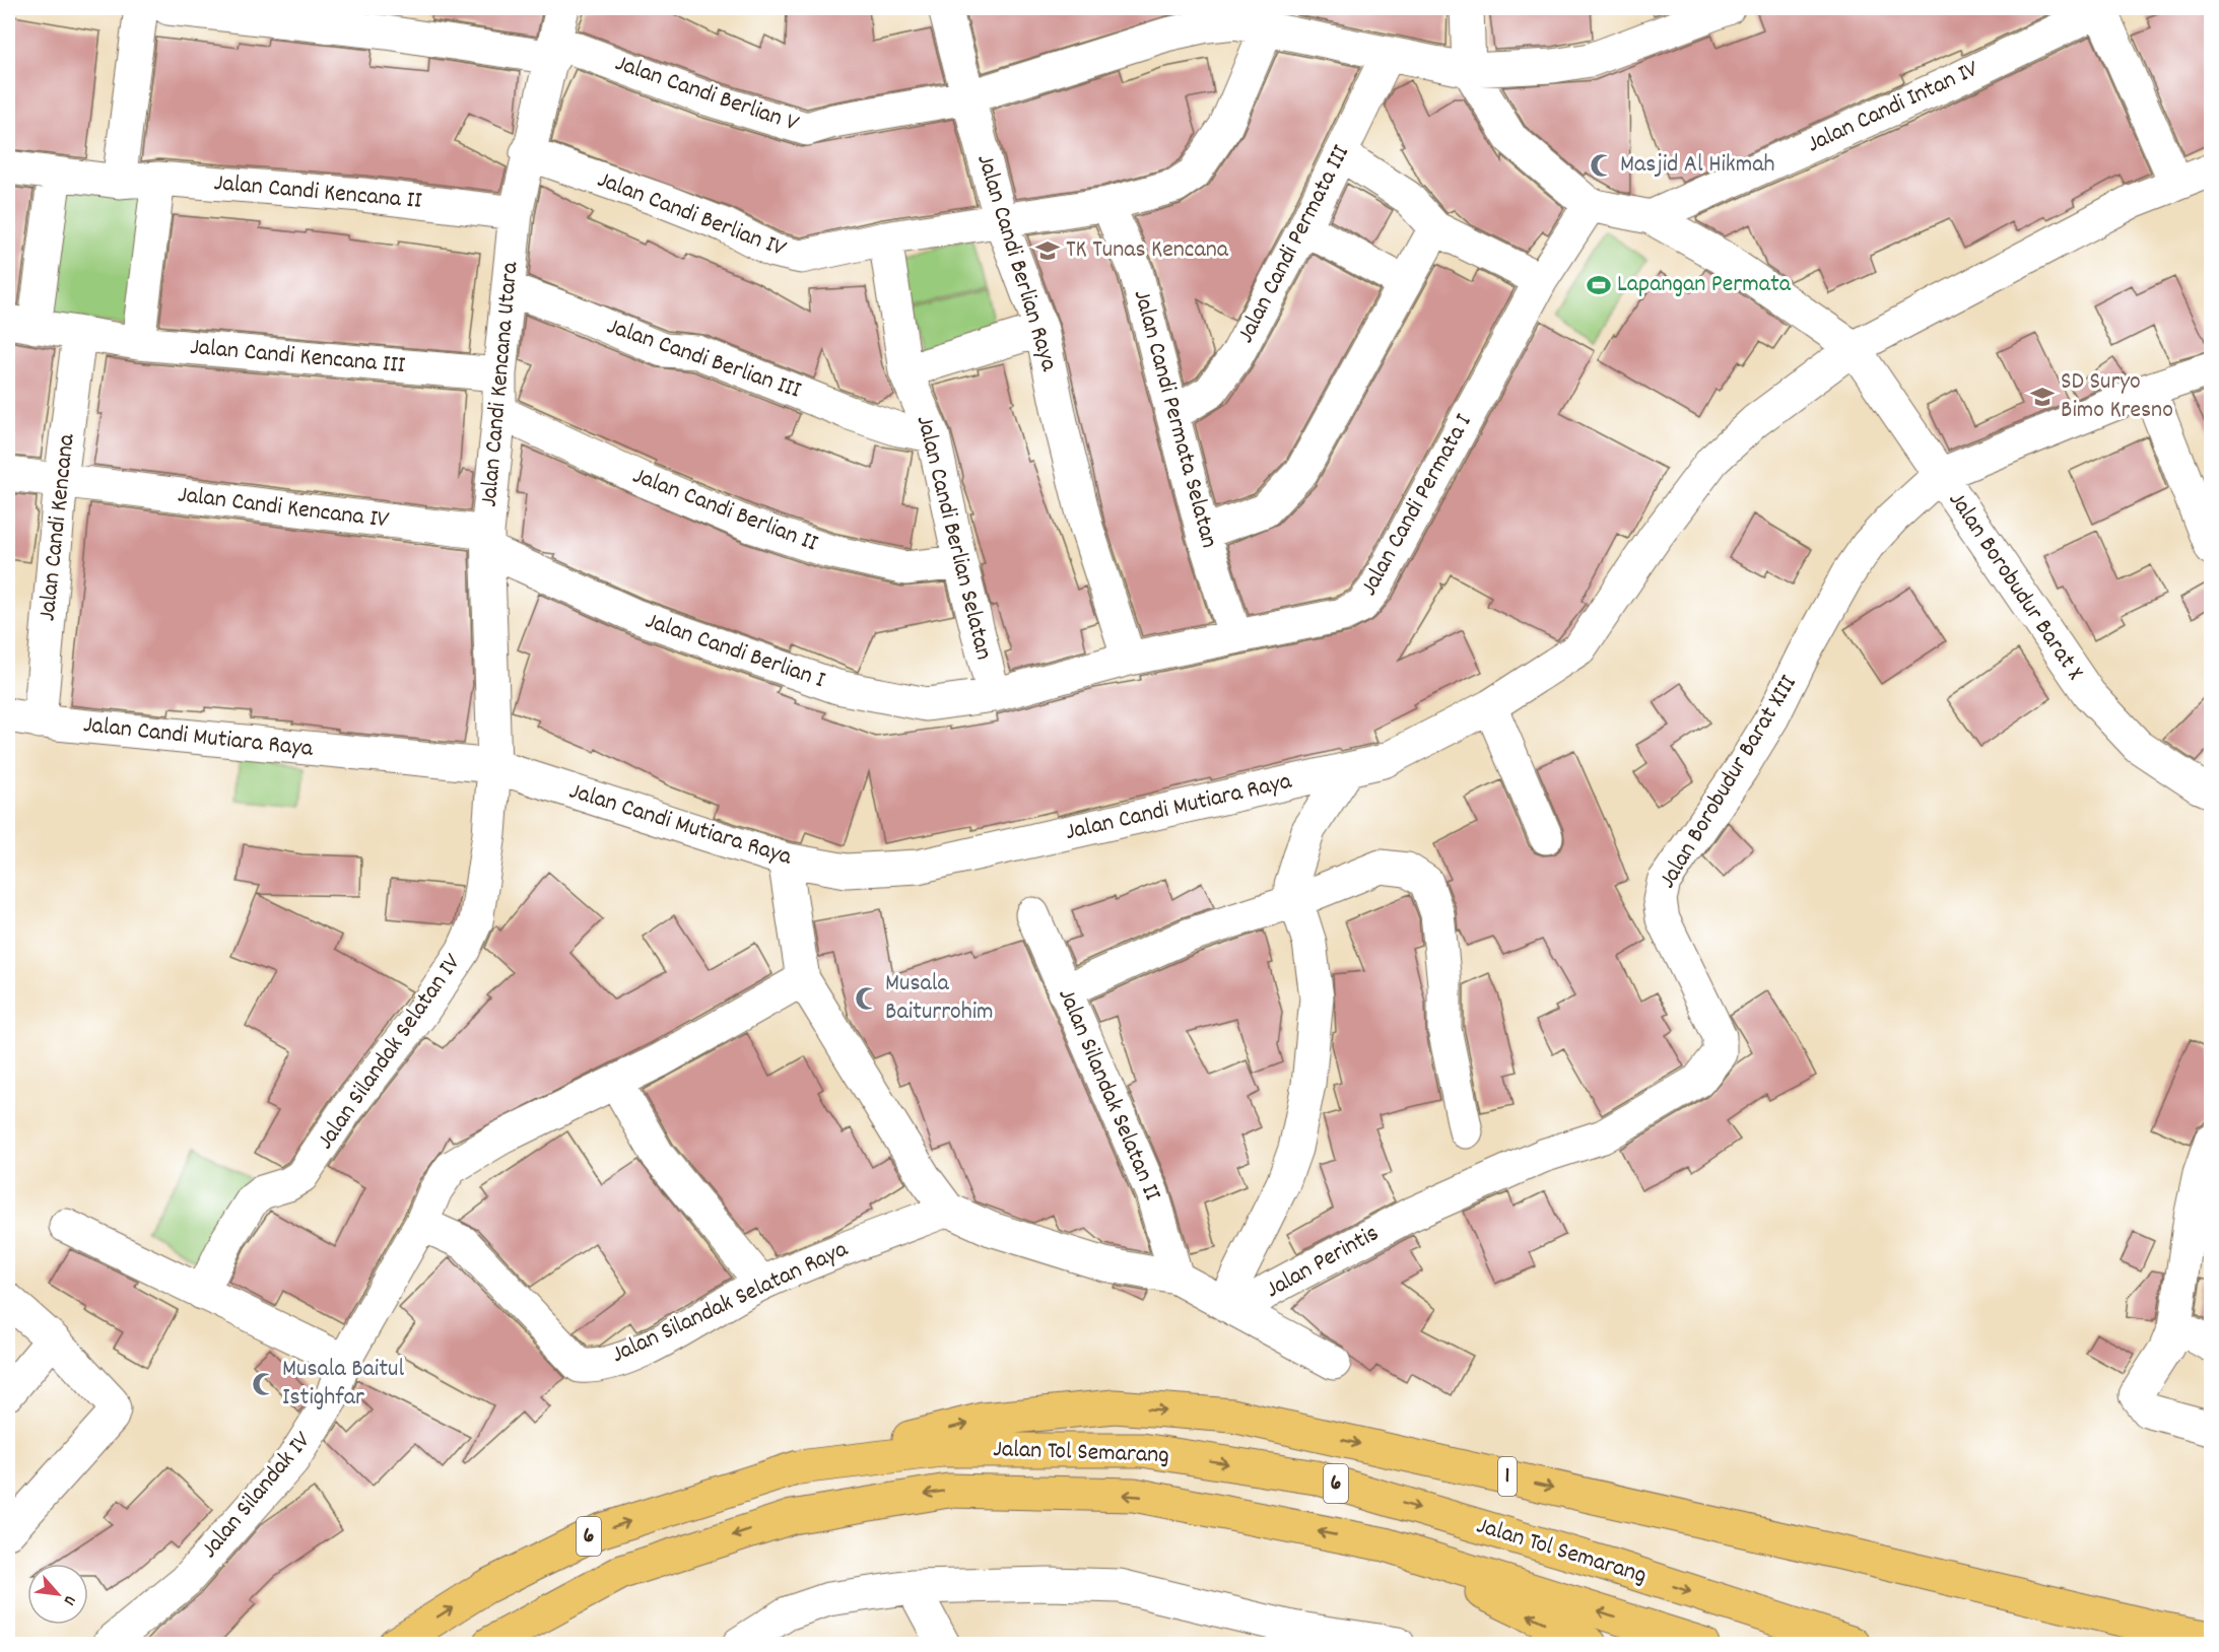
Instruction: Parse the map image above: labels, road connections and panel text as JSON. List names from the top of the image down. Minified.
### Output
{"streets":{"highway":["Jalan Tol Semarang","1","6"],"street":["Jalan Candi Berlian V","Jalan Candi Intan IV","Jalan Candi Kencana II","Jalan Candi Berlian IV","Jalan Candi Permata III","Jalan Candi Berlian Raya","Jalan Candi Kencana III","Jalan Candi Berlian III","Jalan Candi Kencana Utara","Jalan Candi Permata Selatan","Jalan Candi Permata I","Jalan Candi Kencana IV","Jalan Candi Berlian II","Jalan Candi Kencana","Jalan Candi Berlian Selatan","Jalan Borobudur Barat X","Jalan Candi Berlian I","Jalan Candi Mutiara Raya","Jalan Borobudur Barat XIII","Jalan Silandak Selatan IV","Jalan Silandak Selatan II","Jalan Perintis","Jalan Silandak Selatan Raya","Jalan Silandak IV"]},"crossings":[["Jalan Candi Berlian V","Jalan Candi Berlian IV"],["Jalan Candi Berlian V","Jalan Candi Permata III"],["Jalan Candi Berlian V","Jalan Candi Berlian Raya"],["Jalan Candi Berlian V","Jalan Candi Kencana Utara"],["Jalan Candi Kencana II","Jalan Candi Kencana Utara"],["Jalan Candi Berlian IV","Jalan Candi Berlian Raya"],["Jalan Candi Berlian IV","Jalan Candi Kencana Utara"],["Jalan Candi Berlian IV","Jalan Candi Permata Selatan"],["Jalan Candi Berlian IV","Jalan Candi Berlian Selatan"],["Jalan Candi Permata III","Jalan Candi Permata Selatan"],["Jalan Candi Berlian Raya","Jalan Candi Permata I"],["Jalan Candi Kencana III","Jalan Candi Kencana Utara"],["Jalan Candi Kencana III","Jalan Candi Kencana"],["Jalan Candi Berlian III","Jalan Candi Kencana Utara"],["Jalan Candi Berlian III","Jalan Candi Berlian Selatan"],["Jalan Candi Kencana Utara","Jalan Candi Kencana IV"],["Jalan Candi Kencana Utara","Jalan Candi Berlian II"],["Jalan Candi Kencana Utara","Jalan Candi Berlian I"],["Jalan Candi Kencana Utara","Jalan Candi Mutiara Raya"],["Jalan Candi Kencana Utara","Jalan Silandak Selatan IV"],["Jalan Candi Permata Selatan","Jalan Candi Permata I"],["Jalan Candi Permata I","Jalan Candi Berlian Selatan"],["Jalan Candi Permata I","Jalan Candi Berlian I"],["Jalan Candi Kencana IV","Jalan Candi Kencana"],["Jalan Candi Kencana IV","Jalan Candi Berlian I"],["Jalan Candi Berlian II","Jalan Candi Berlian Selatan"],["Jalan Candi Kencana","Jalan Candi Mutiara Raya"],["Jalan Candi Berlian Selatan","Jalan Candi Berlian I"],["Jalan Borobudur Barat X","Jalan Candi Mutiara Raya"],["Jalan Borobudur Barat X","Jalan Borobudur Barat XIII"],["Jalan Candi Mutiara Raya","Jalan Silandak Selatan IV"],["Jalan Borobudur Barat XIII","Jalan Perintis"],["Jalan Silandak Selatan Raya","Jalan Silandak IV"],["Jalan Tol Semarang","1"]],"places":{"mosque":["Masjid Al Hikmah","Musala Baiturrohim","Musala Baitul Istighfar"],"school or university":["TK Tunas Kencana","SD Suryo Bimo Kresno"],"sports":["Lapangan Permata"]},"north":"bottom right"}
